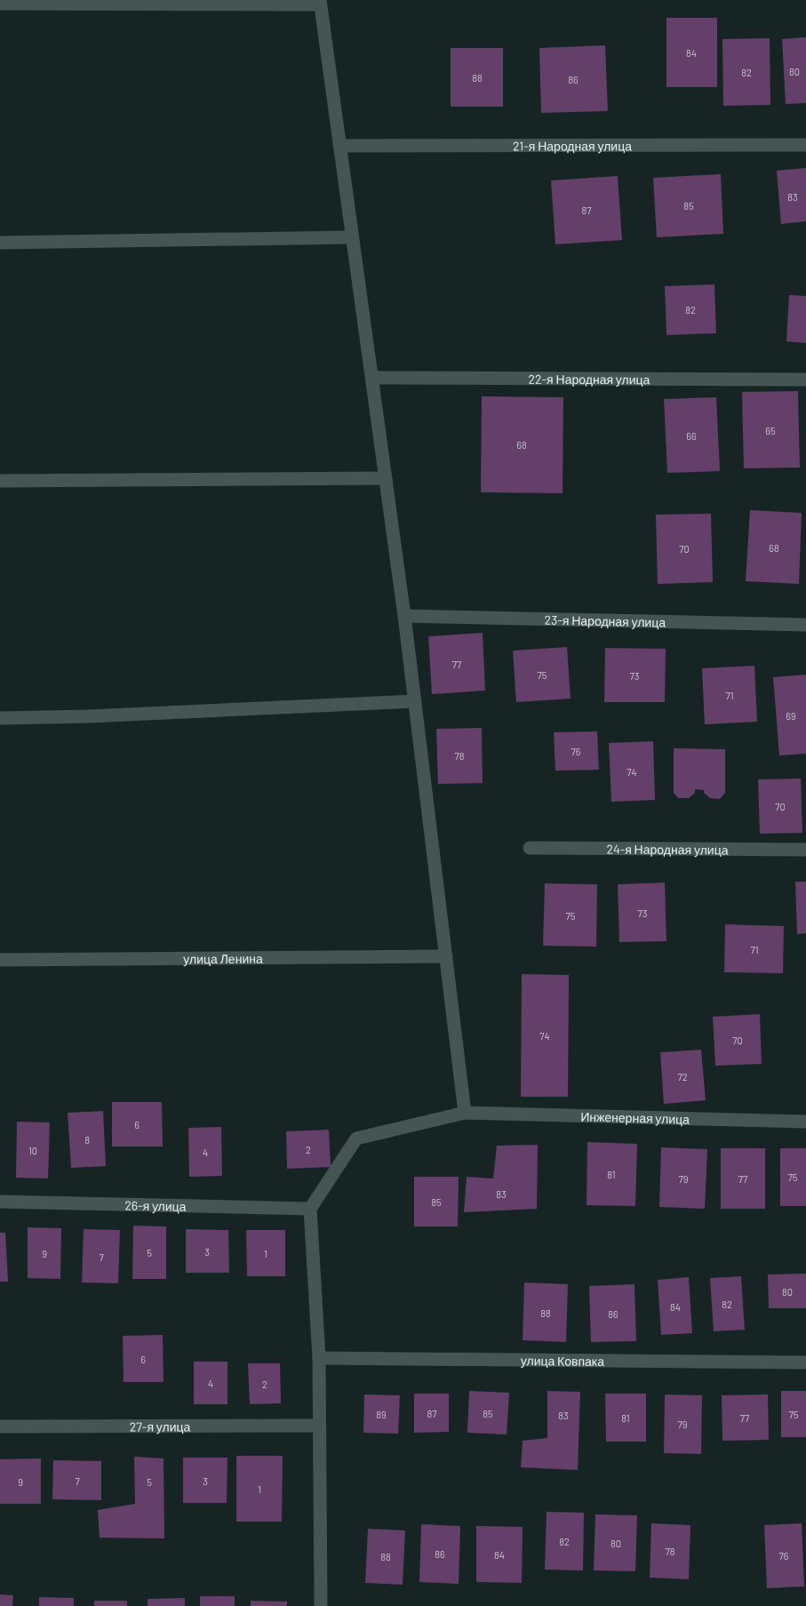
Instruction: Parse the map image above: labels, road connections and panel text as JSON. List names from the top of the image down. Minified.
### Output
{"streets":{"street":["21-я Народная улица","22-я Народная улица","23-я Народная улица","24-я Народная улица","улица Ленина","Инженерная улица","26-я улица","улица Ковпака","27-я улица"]},"crossings":[["Инженерная улица","26-я улица"]],"house_numbers":["84","80","82","88","86","83","85","87","82","65","66","68","68","70","77","75","73","71","69","76","78","74","70","73","75","71","74","70","72","6","8","2","10","4","81","75","79","77","83","85","3","5","9","1","7","80","82","84","88","86","6","4","2","87","85","89","75","83","81","77","79","7","3","9","5","1","82","80","78","86","84","76","88"]}
